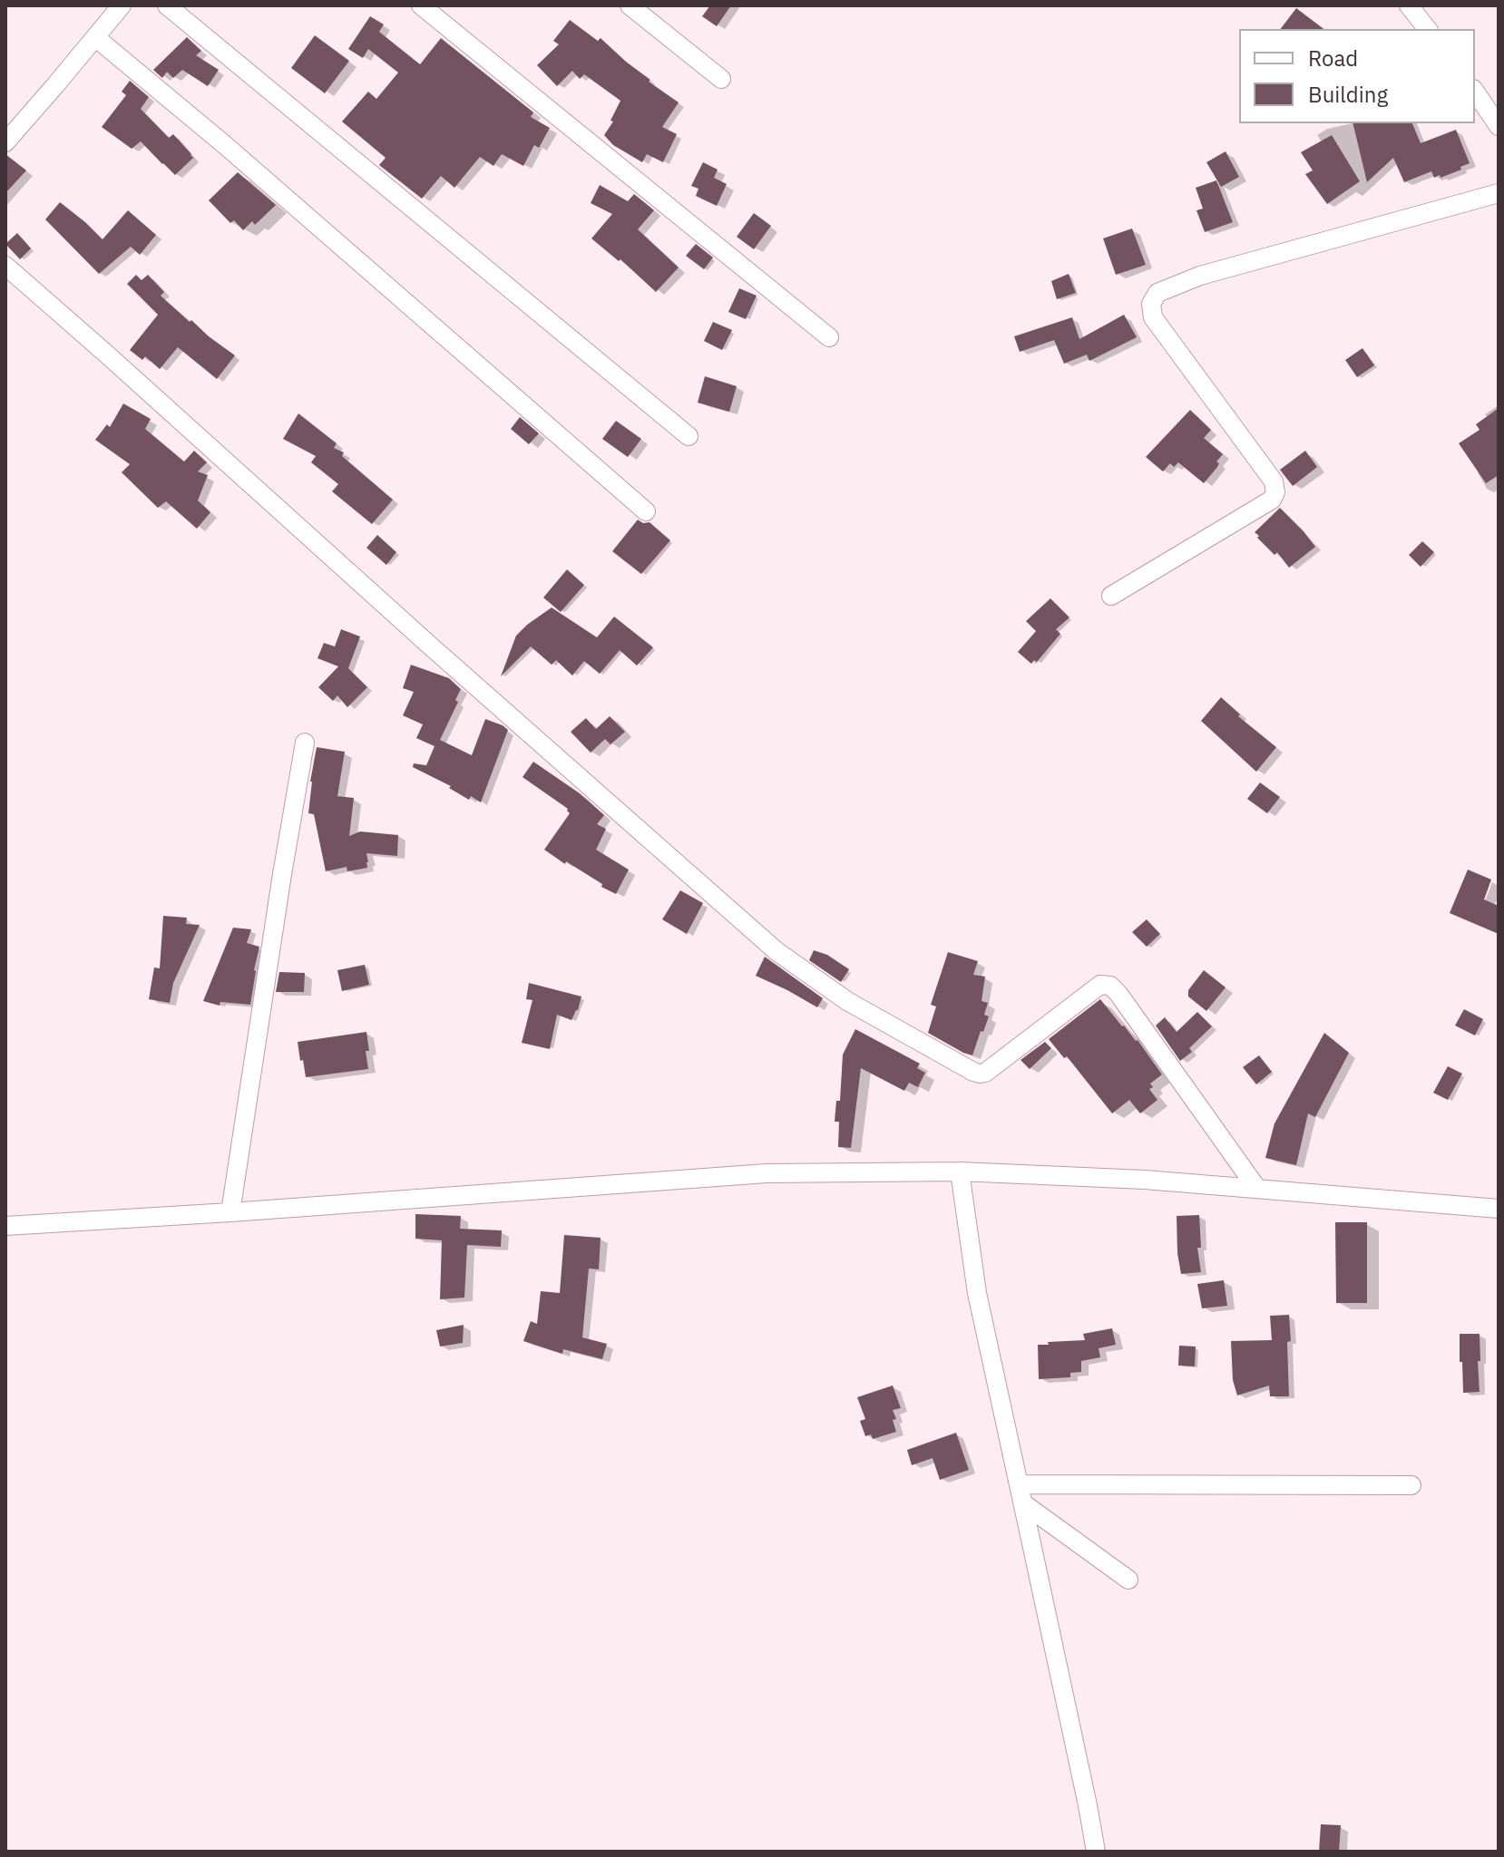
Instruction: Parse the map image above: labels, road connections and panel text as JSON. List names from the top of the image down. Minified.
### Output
{"legend":["Road","Building"]}
